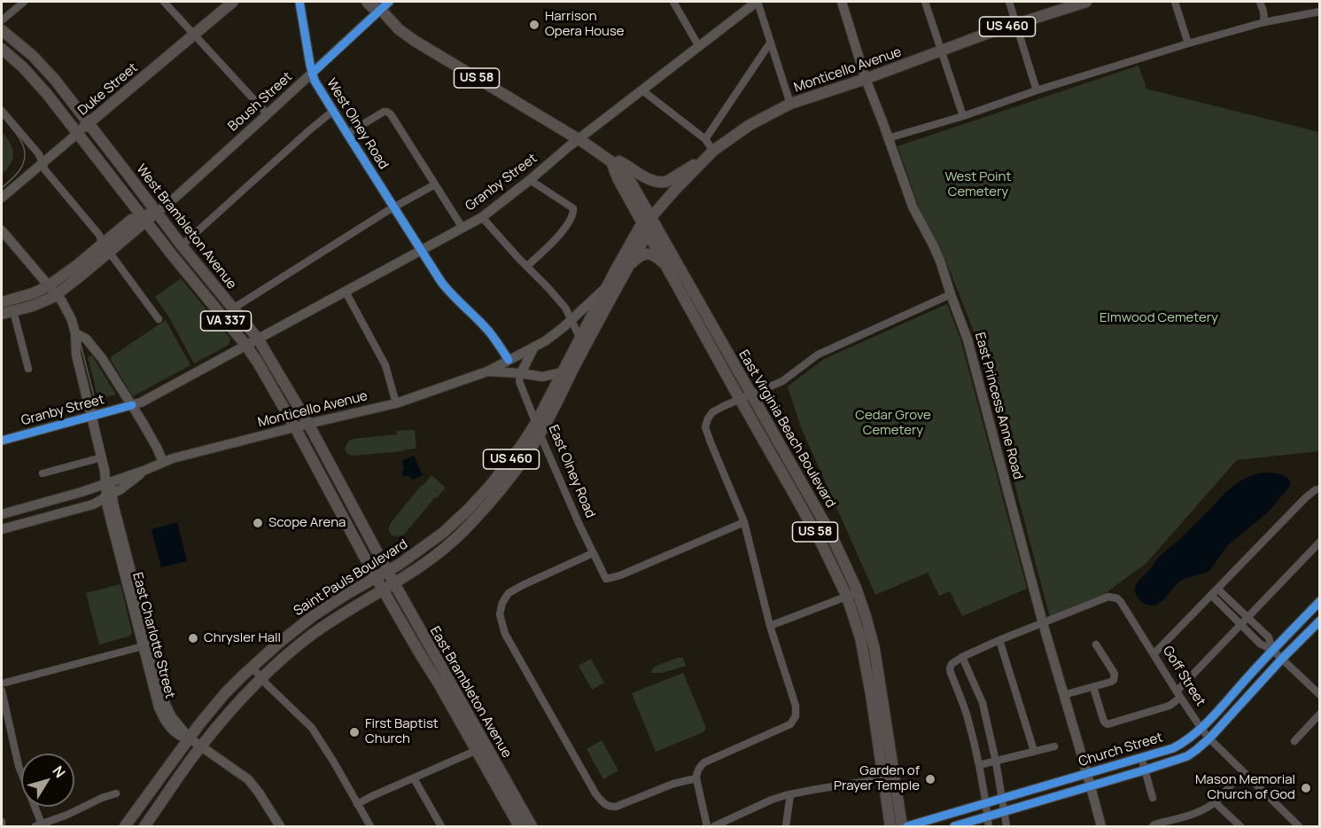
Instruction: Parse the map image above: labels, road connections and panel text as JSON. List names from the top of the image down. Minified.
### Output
{"streets":{"main road":["US 460","Monticello Avenue","US 58","Duke Street","Boush Street","West Olney Road","Granby Street","West Brambleton Avenue","VA 337","East Princess Anne Road","East Virginia Beach Boulevard","Saint Pauls Boulevard","East Charlotte Street","East Brambleton Avenue","Church Street"],"street":["East Olney Road","Goff Street"]},"crossings":[["Monticello Avenue","West Brambleton Avenue"],["Monticello Avenue","East Princess Anne Road"],["Monticello Avenue","East Virginia Beach Boulevard"],["Monticello Avenue","East Olney Road"],["Monticello Avenue","Saint Pauls Boulevard"],["Monticello Avenue","East Charlotte Street"],["US 58","Boush Street"],["US 58","Granby Street"],["US 58","East Virginia Beach Boulevard"],["Duke Street","West Brambleton Avenue"],["Boush Street","West Olney Road"],["Boush Street","West Brambleton Avenue"],["Boush Street","East Charlotte Street"],["West Olney Road","Granby Street"],["Granby Street","West Brambleton Avenue"],["Granby Street","East Virginia Beach Boulevard"],["Granby Street","East Charlotte Street"],["West Brambleton Avenue","Saint Pauls Boulevard"],["West Brambleton Avenue","East Brambleton Avenue"],["East Princess Anne Road","Goff Street"],["East Princess Anne Road","Church Street"],["East Olney Road","Saint Pauls Boulevard"],["Saint Pauls Boulevard","East Charlotte Street"],["Saint Pauls Boulevard","East Brambleton Avenue"],["Goff Street","Church Street"]],"parks":["West Point Cemetery","Elmwood Cemetery","Cedar Grove Cemetery"],"places":["Harrison Opera House","Scope Arena","Chrysler Hall","First Baptist Church","Garden of Prayer Temple","Mason Memorial Church of God"],"north":"top right"}
